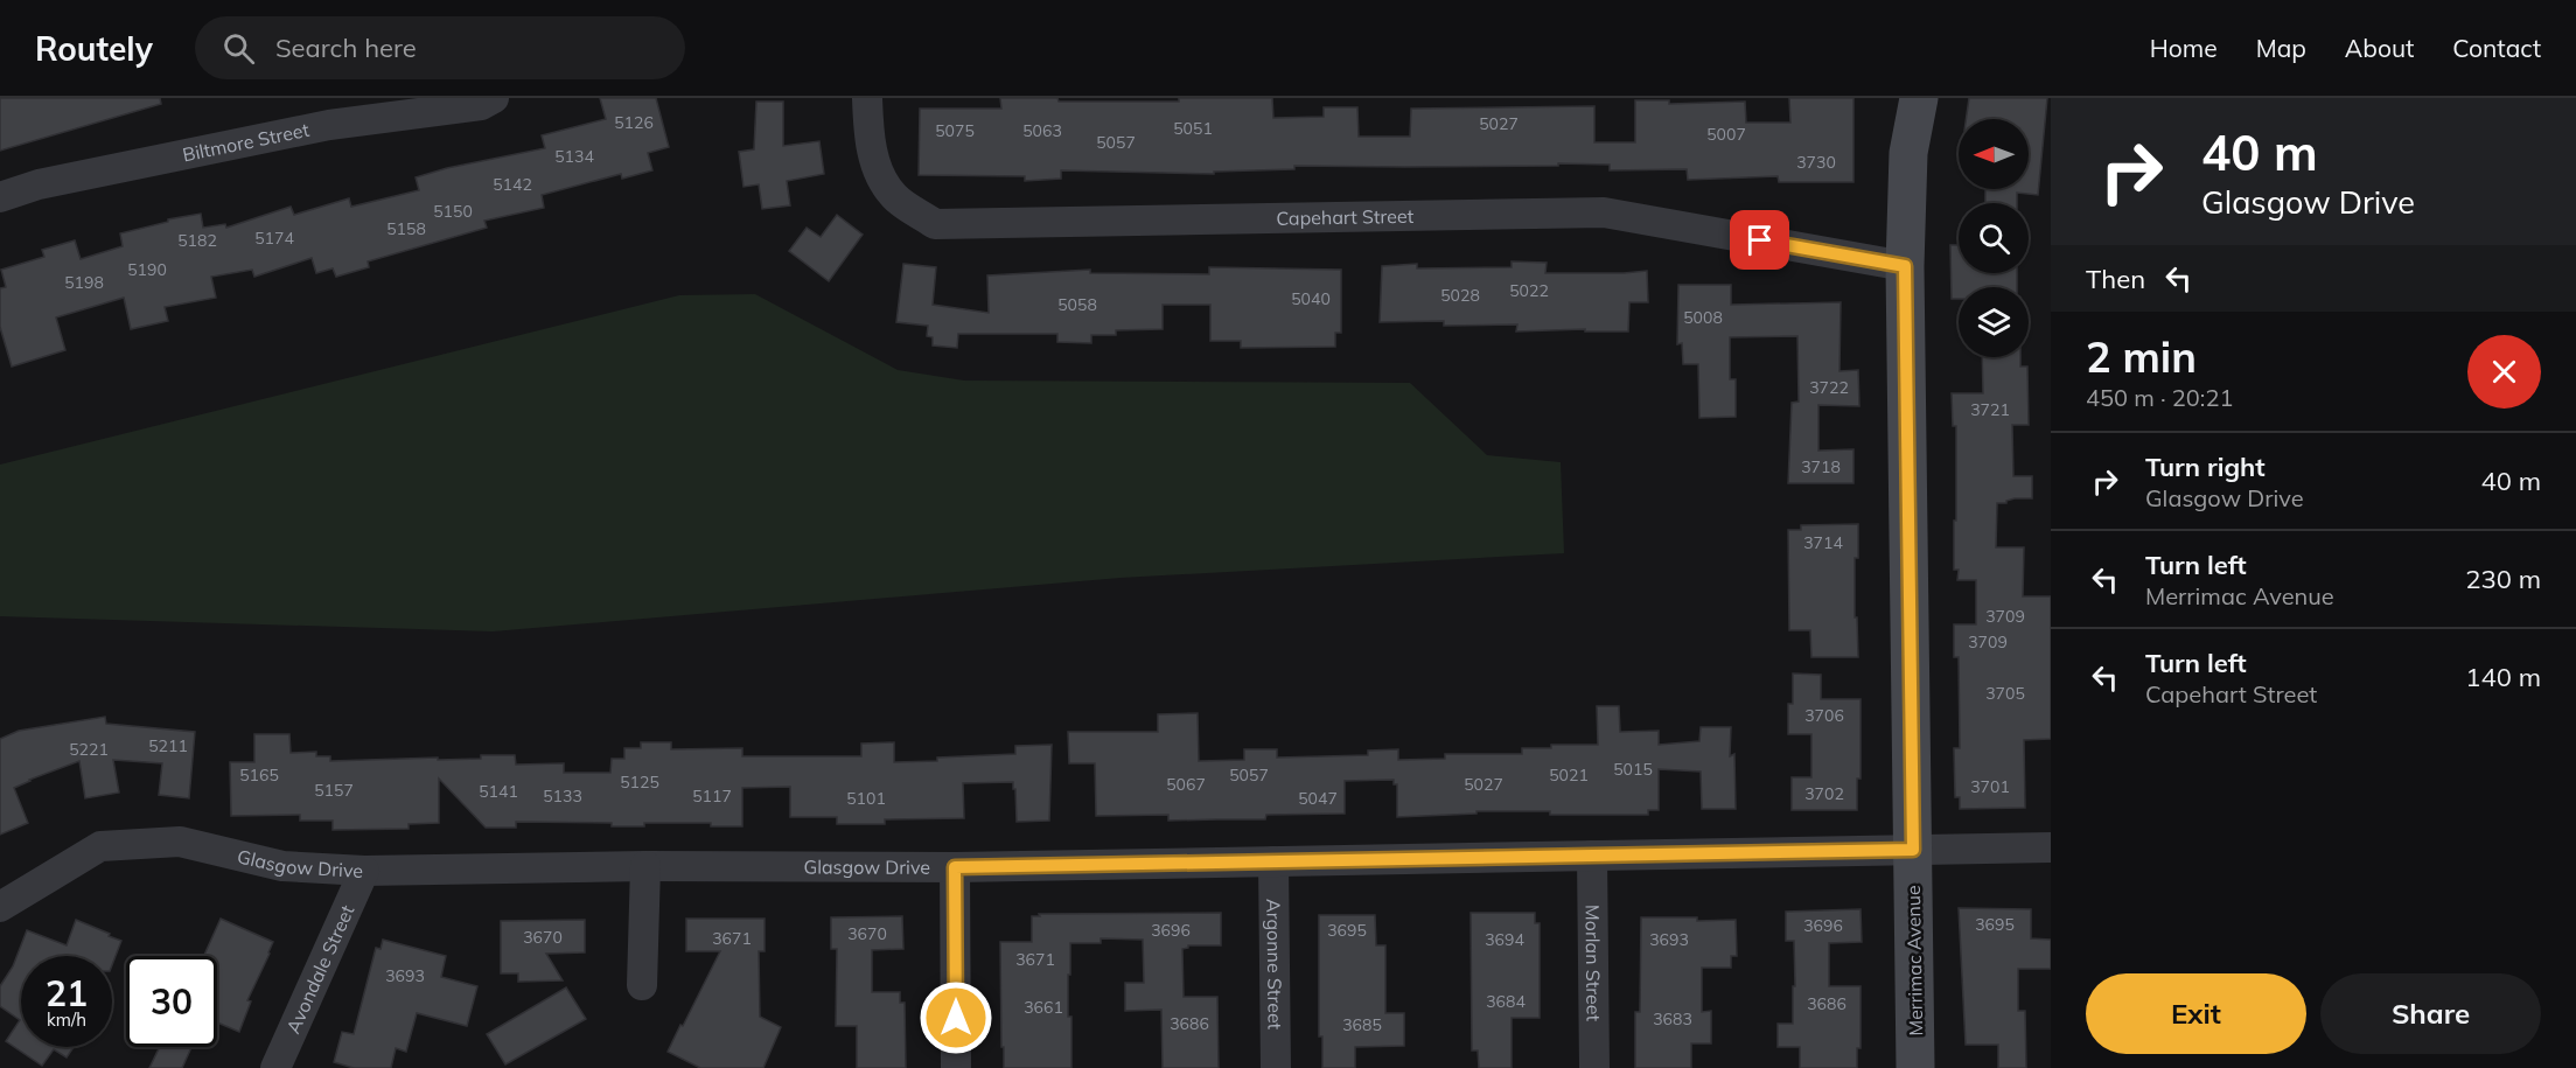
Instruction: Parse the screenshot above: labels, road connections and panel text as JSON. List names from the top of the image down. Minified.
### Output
{"streets":{"street":["Biltmore Street","Capehart Street","Glasgow Drive","Merrimac Avenue","Morlan Street","Argonne Street","Avondale Street"]},"crossings":[["Capehart Street","Merrimac Avenue"],["Glasgow Drive","Merrimac Avenue"],["Glasgow Drive","Morlan Street"],["Glasgow Drive","Argonne Street"],["Glasgow Drive","Avondale Street"]],"house_numbers":["5126","5027","5051","5075","5063","5007","5057","5134","3730","5142","5150","5158","5174","5182","5190","5198","5022","5028","5040","5058","5008","3722","3721","3718","3714","3709","3709","3705","3706","5211","5221","5015","5165","5057","5021","5125","5067","5027","3701","5157","5141","3702","5133","5117","5101","5047","3695","3696","3696","3695","3670","3670","3671","3694","3693","3671","3693","3684","3686","3661","3683","3686","3685"],"north":"left","page":{"header":"Routely","search":"Search here","nav":["Home","Map","About","Contact"],"turn":["40 m","Glasgow Drive"],"then":"Then","heading":["2 min","450 m · 20:21"],"list":[{"name":"Turn right","note":"Glasgow Drive","value":"40 m"},{"name":"Turn left","note":"Merrimac Avenue","value":"230 m"},{"name":"Turn left","note":"Capehart Street","value":"140 m"}],"speed":"21 km/h","limit":"30","buttons":["Exit","Share"]}}
